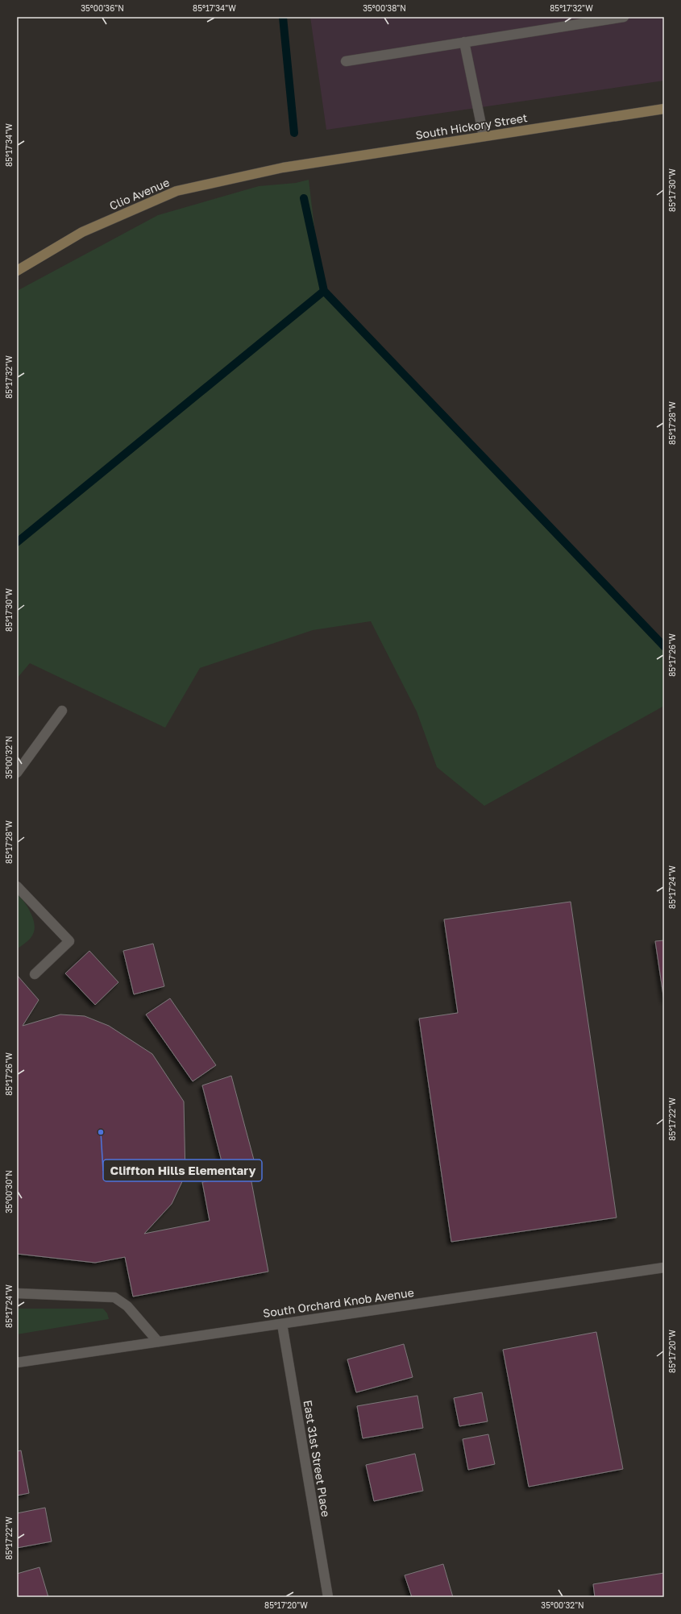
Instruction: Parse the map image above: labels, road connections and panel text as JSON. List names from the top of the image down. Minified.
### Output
{"streets":{"street":["South Hickory Street","Clio Avenue","South Orchard Knob Avenue","East 31st Street Place"]},"crossings":[["South Hickory Street","Clio Avenue"],["South Orchard Knob Avenue","East 31st Street Place"]],"places":["Cliffton Hills Elementary"],"coordinates":["35°00'36\"N","85°17'34\"W","35°00'38\"N","85°17'32\"W","85°17'30\"W","85°17'28\"W","85°17'26\"W","35°00'32\"N","85°17'24\"W","85°17'22\"W","35°00'30\"N","85°17'20\"W"]}
